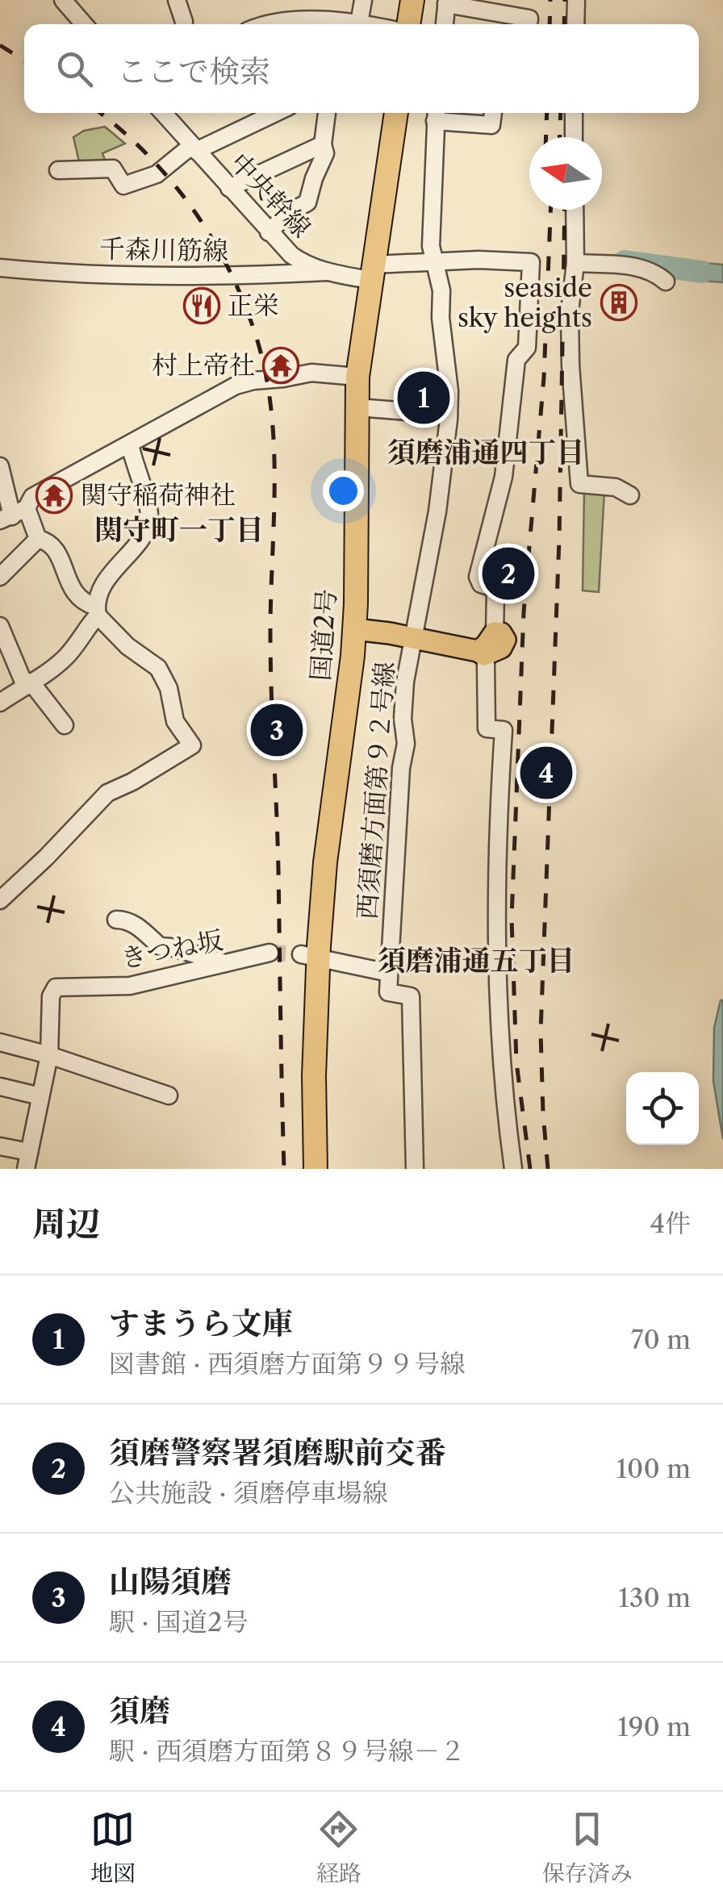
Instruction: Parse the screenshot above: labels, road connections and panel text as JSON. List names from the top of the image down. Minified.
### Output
{"streets":{"highway":["国道2号"],"street":["中央幹線","千森川筋線","西須磨方面第９２号線","きつね坂"]},"crossings":[["中央幹線","千森川筋線"],["中央幹線","国道2号"],["中央幹線","西須磨方面第９２号線"]],"districts":["須磨浦通四丁目","関守町一丁目","須磨浦通五丁目"],"places":{"building":["seaside sky heights"],"restaurant":["正栄"],"temple":["村上帝社","関守稲荷神社"]},"north":"left","page":{"search":"ここで検索","pins":["1","2","3","4"],"heading":["周辺","4件"],"list":[{"mark":"1","name":"すまうら文庫","note":"図書館 · 西須磨方面第９９号線","value":"70 m"},{"mark":"2","name":"須磨警察署須磨駅前交番","note":"公共施設 · 須磨停車場線","value":"100 m"},{"mark":"3","name":"山陽須磨","note":"駅 · 国道2号","value":"130 m"},{"mark":"4","name":"須磨","note":"駅 · 西須磨方面第８９号線－２","value":"190 m"}],"nav":["地図","経路","保存済み"]}}
